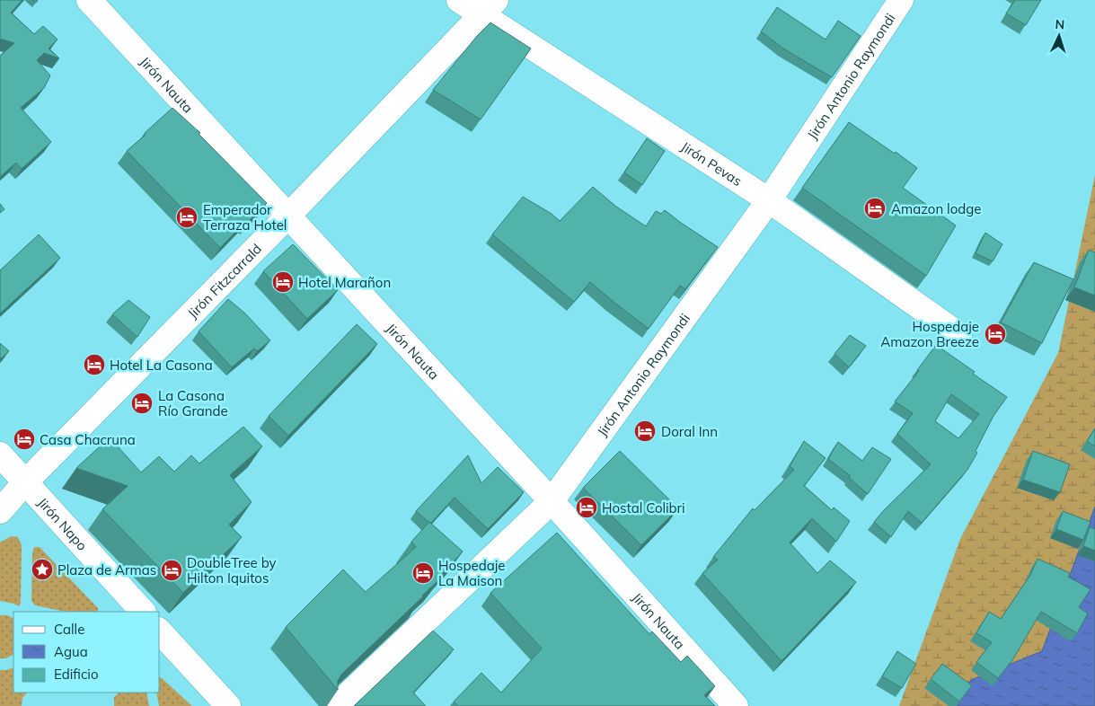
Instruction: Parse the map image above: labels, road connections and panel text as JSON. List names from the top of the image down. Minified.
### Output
{"streets":{"street":["Jirón Antonio Raymondi","Jirón Nauta","Jirón Pevas","Jirón Fitzcarrald","Jirón Napo"]},"crossings":[["Jirón Antonio Raymondi","Jirón Nauta"],["Jirón Antonio Raymondi","Jirón Pevas"],["Jirón Nauta","Jirón Fitzcarrald"],["Jirón Pevas","Jirón Fitzcarrald"],["Jirón Fitzcarrald","Jirón Napo"]],"places":{"hotel":["Amazon lodge","Emperador Terraza Hotel","Hotel Marañon","Hospedaje Amazon Breeze","Hotel La Casona","La Casona Río Grande","Doral Inn","Casa Chacruna","Hostal Colibri","DoubleTree by Hilton Iquitos","Hospedaje La Maison"],"place":["Plaza de Armas"]},"legend":["Calle","Agua","Edificio"],"north":"top"}
